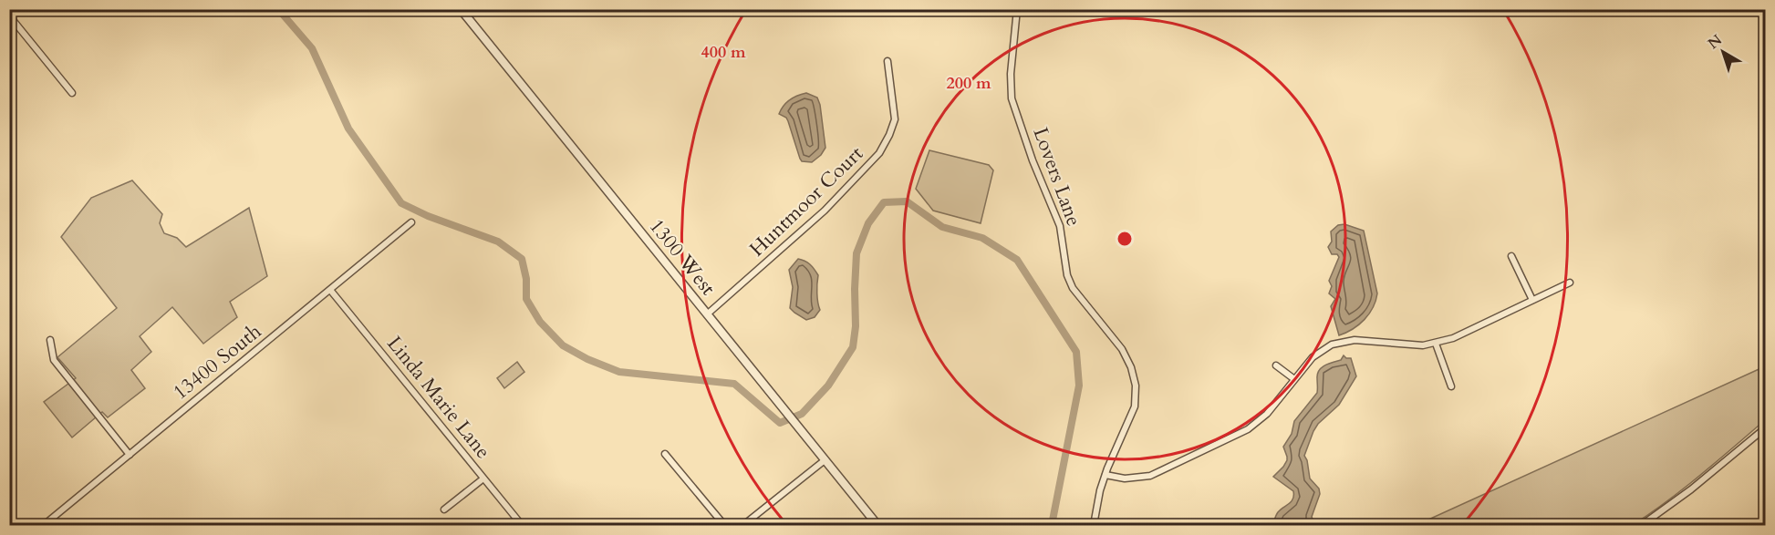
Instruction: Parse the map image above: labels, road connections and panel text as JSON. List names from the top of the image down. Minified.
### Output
{"streets":{"street":["Lovers Lane","Huntmoor Court","1300 West","13400 South","Linda Marie Lane"]},"crossings":[["Huntmoor Court","1300 West"],["13400 South","Linda Marie Lane"]],"north":"top left","rings":["400 m","200 m"]}
